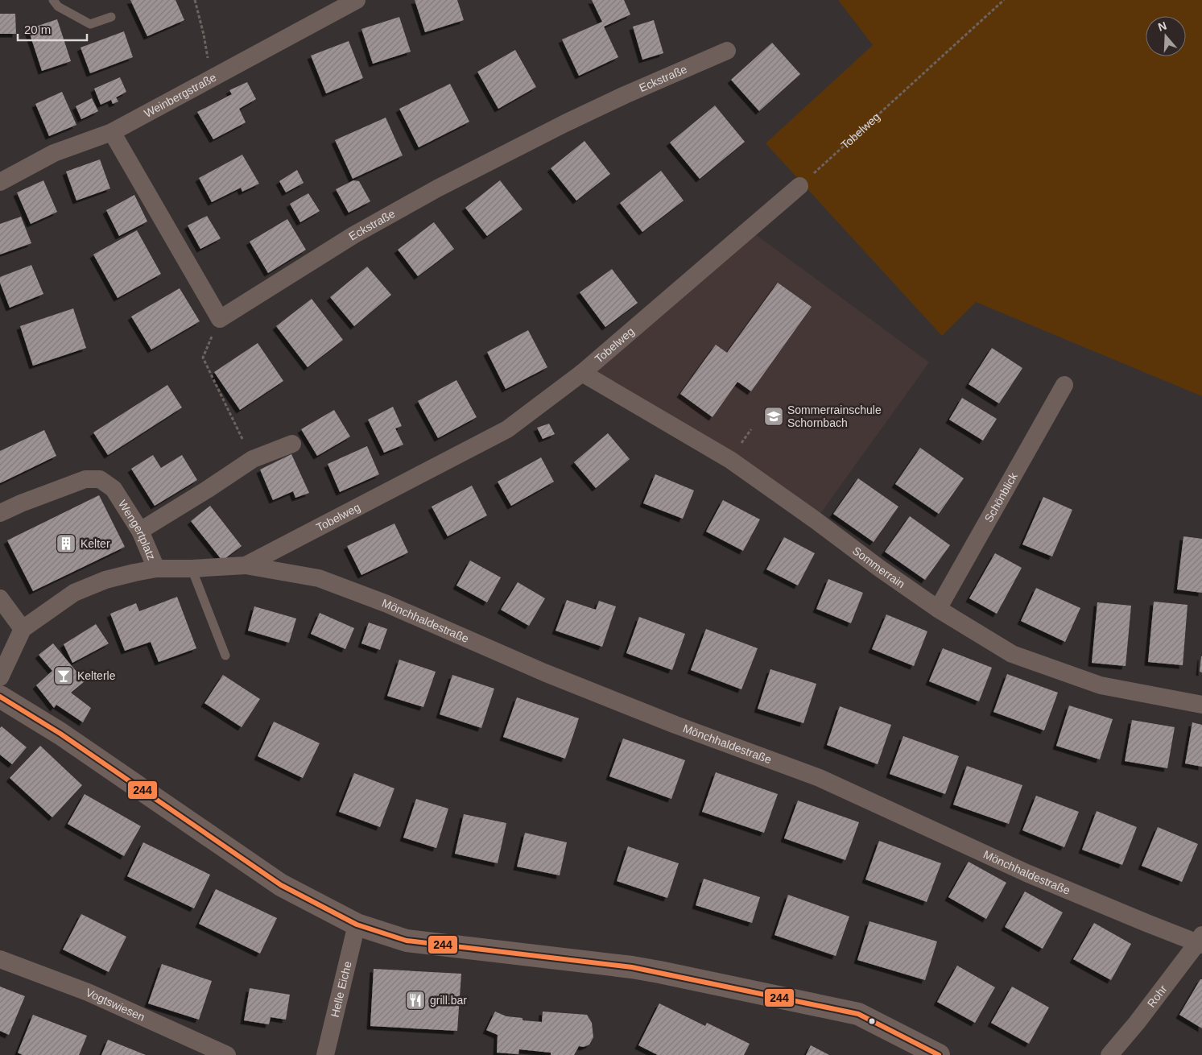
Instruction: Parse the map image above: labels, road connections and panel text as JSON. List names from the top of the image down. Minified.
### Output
{"streets":{"street":["Eckstraße","Weinbergstraße","Tobelweg","Schönblick","Wengertplatz","Sommerrain","Mönchhaldestraße","Helle Eiche","Rohr","Vogtswiesen"]},"crossings":[["Tobelweg","Wengertplatz"],["Tobelweg","Sommerrain"],["Tobelweg","Mönchhaldestraße"],["Schönblick","Sommerrain"],["Mönchhaldestraße","Rohr"]],"places":{"school or university":["Sommerrainschule Schornbach"],"building":["Kelter"],"bar":["Kelterle"],"restaurant":["grill.bar"]},"lines":["transit line 244"],"scale_bar":"20 m","north":"top"}
